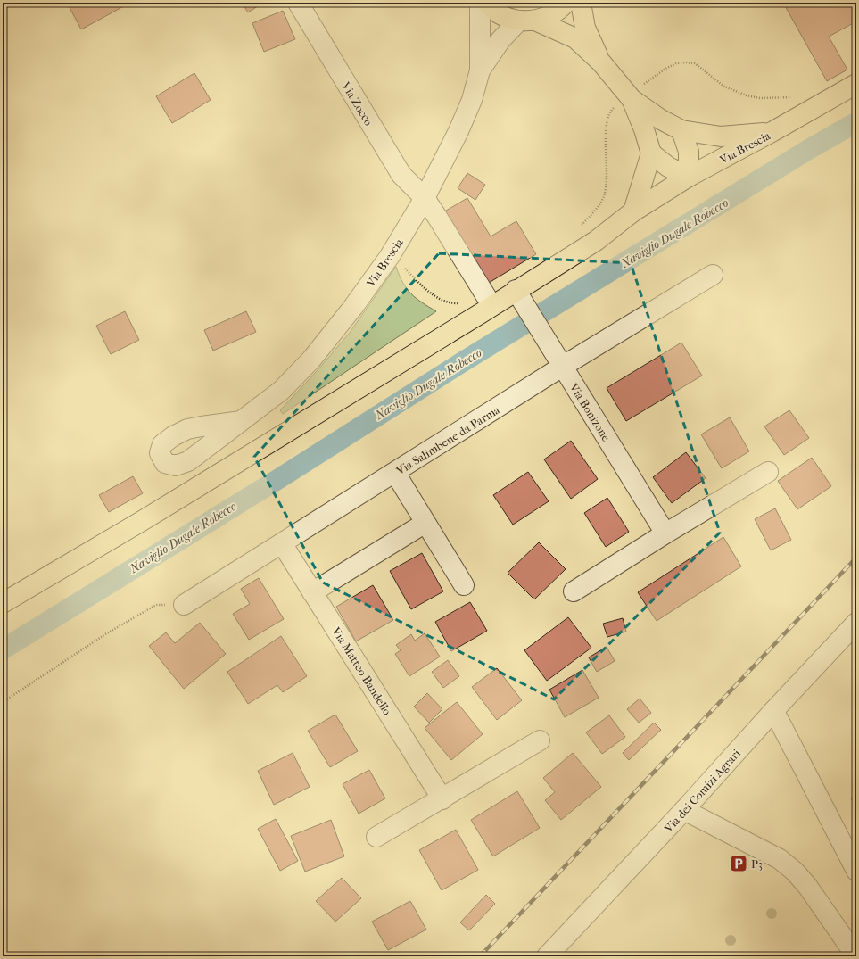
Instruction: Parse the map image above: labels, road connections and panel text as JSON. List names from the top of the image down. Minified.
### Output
{"streets":{"main road":["Via Brescia"],"street":["Via Zocco","Via Bonizone","Via Salimbene da Parma","Via Matteo Bandello","Via dei Comizi Agrari"]},"crossings":[["Via Zocco","Via Brescia"],["Via Brescia","Via Bonizone"],["Via Bonizone","Via Salimbene da Parma"],["Via Salimbene da Parma","Via Matteo Bandello"]],"water":["Naviglio Dugale Robecco"],"places":{"parking":["P3"]}}
